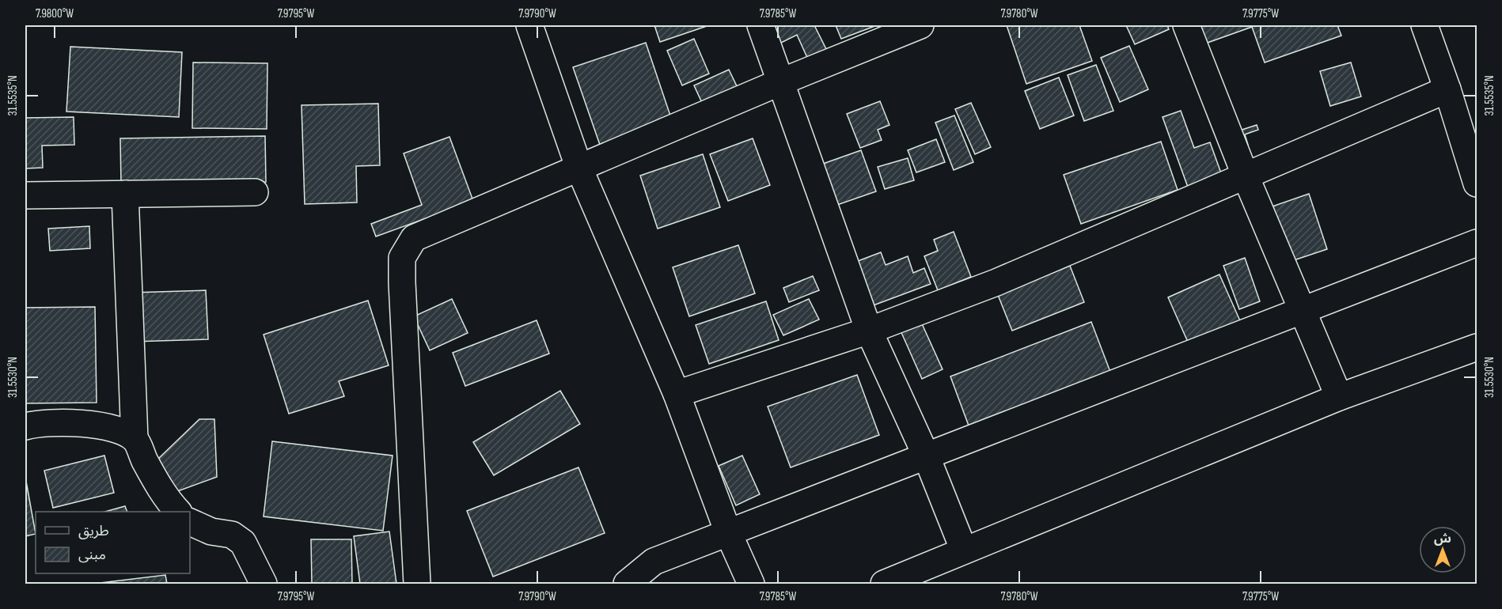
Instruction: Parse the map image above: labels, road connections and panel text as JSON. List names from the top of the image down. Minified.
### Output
{"legend":["طريق","مبنى"],"north":"top","coordinates":["7.9800°W","7.9795°W","7.9790°W","7.9785°W","7.9780°W","7.9775°W","31.5535°N","31.5530°N"]}
